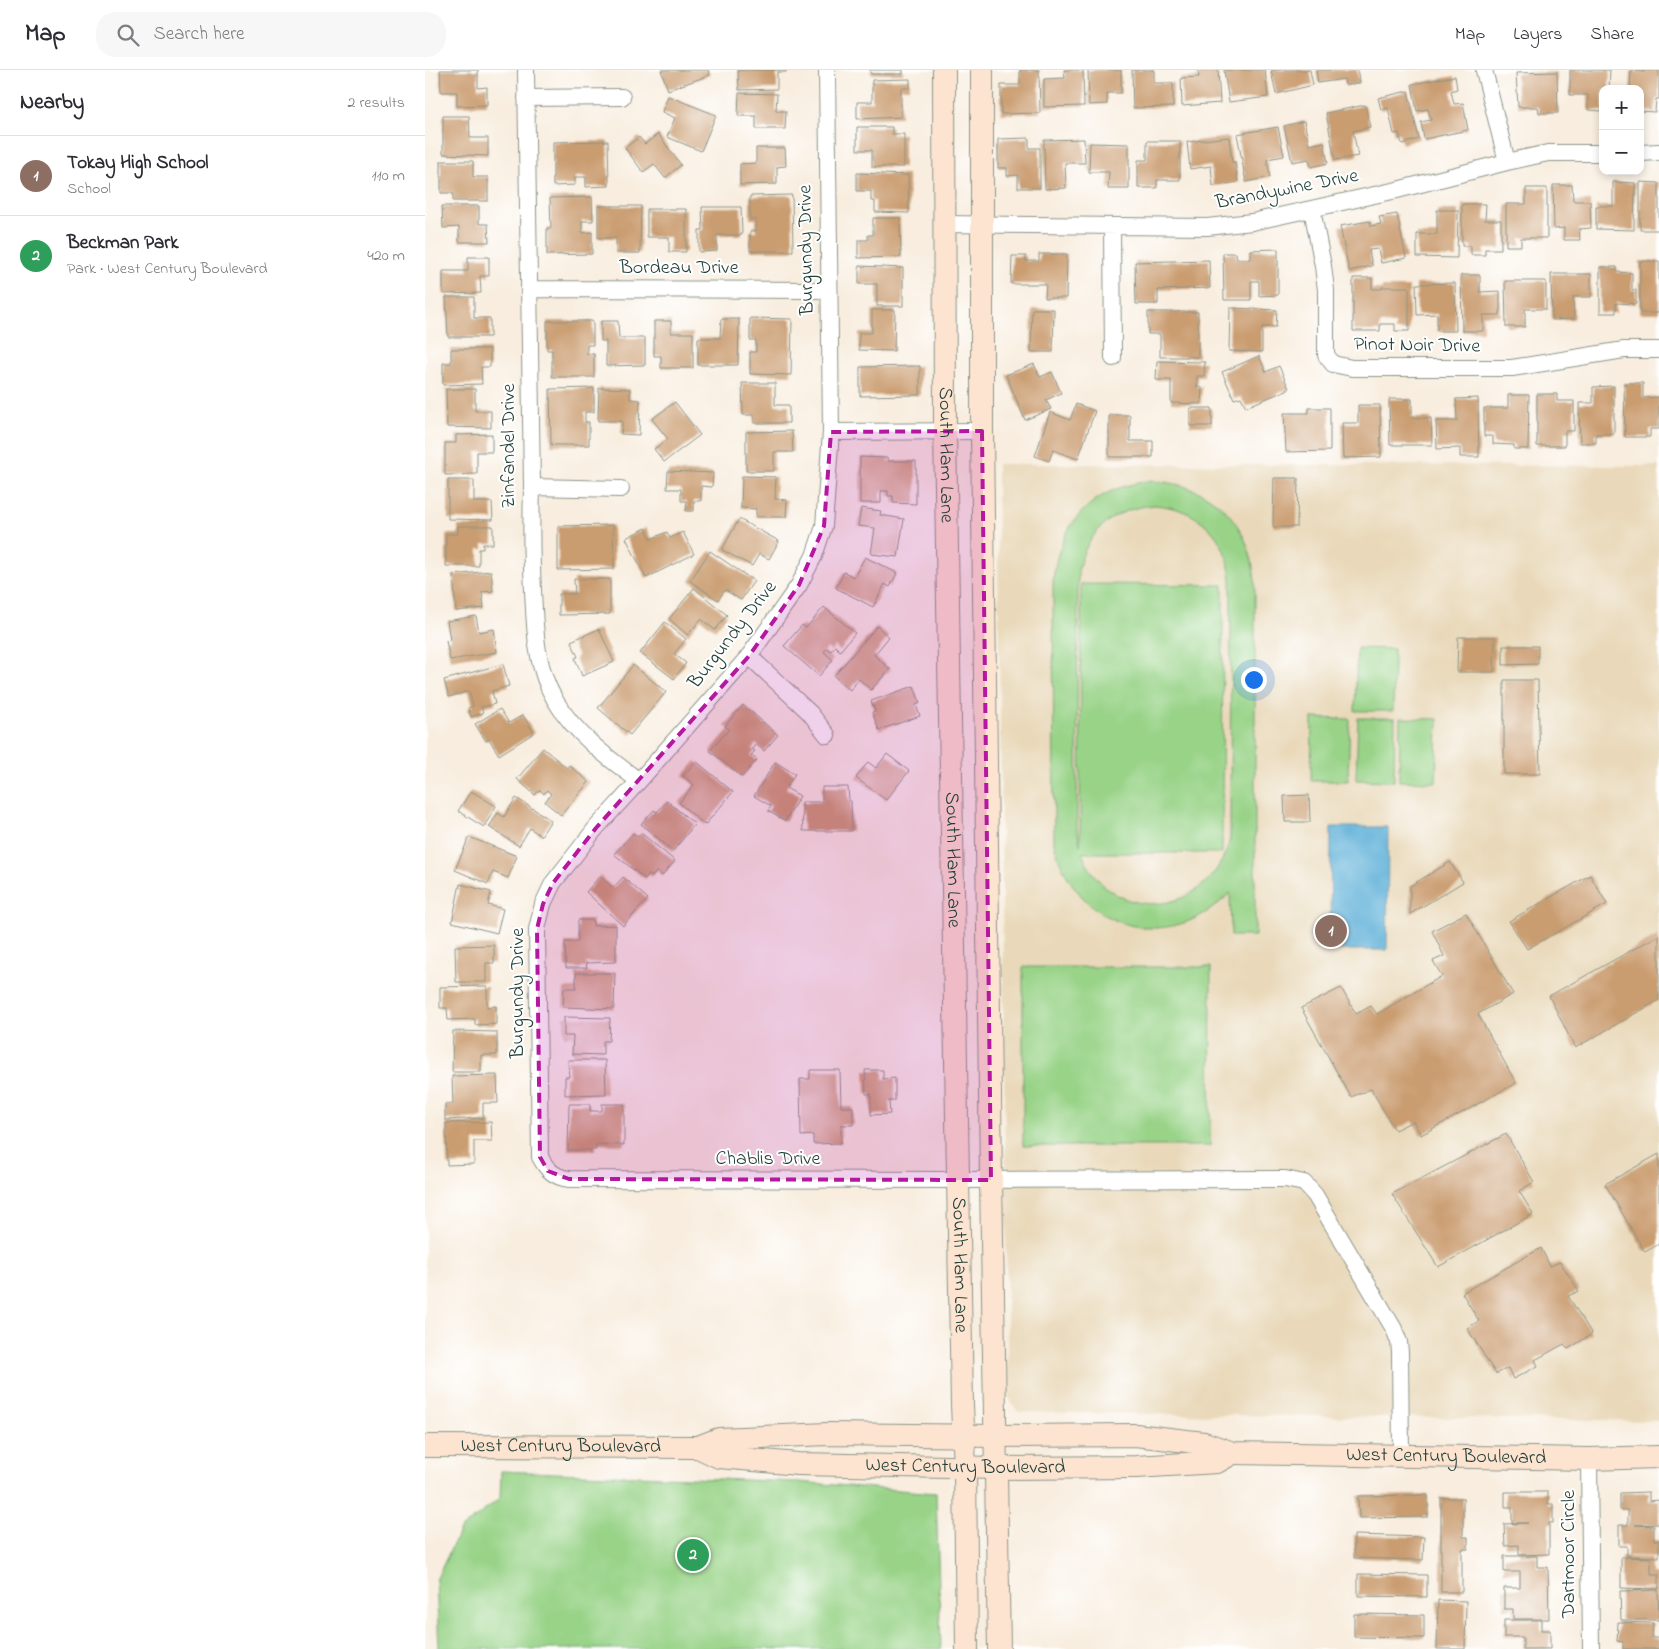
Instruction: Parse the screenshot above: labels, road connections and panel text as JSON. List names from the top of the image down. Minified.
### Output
{"streets":{"main road":["South Ham Lane","West Century Boulevard"],"street":["Brandywine Drive","Burgundy Drive","Bordeau Drive","Pinot Noir Drive","Zinfandel Drive","Chablis Drive","Dartmoor Circle"]},"crossings":[["Brandywine Drive","Pinot Noir Drive"],["Brandywine Drive","South Ham Lane"],["Burgundy Drive","Bordeau Drive"],["Burgundy Drive","Zinfandel Drive"],["Burgundy Drive","Chablis Drive"],["Bordeau Drive","Zinfandel Drive"],["South Ham Lane","Chablis Drive"],["South Ham Lane","West Century Boulevard"],["Chablis Drive","West Century Boulevard"],["West Century Boulevard","Dartmoor Circle"]],"page":{"header":"Map","search":"Search here","nav":["Map","Layers","Share"],"heading":["Nearby","2 results"],"map_buttons":["+","−"],"list":[{"mark":"1","name":"Tokay High School","note":"School","value":"110 m"},{"mark":"2","name":"Beckman Park","note":"Park · West Century Boulevard","value":"420 m"}],"pins":["1","2"]}}
